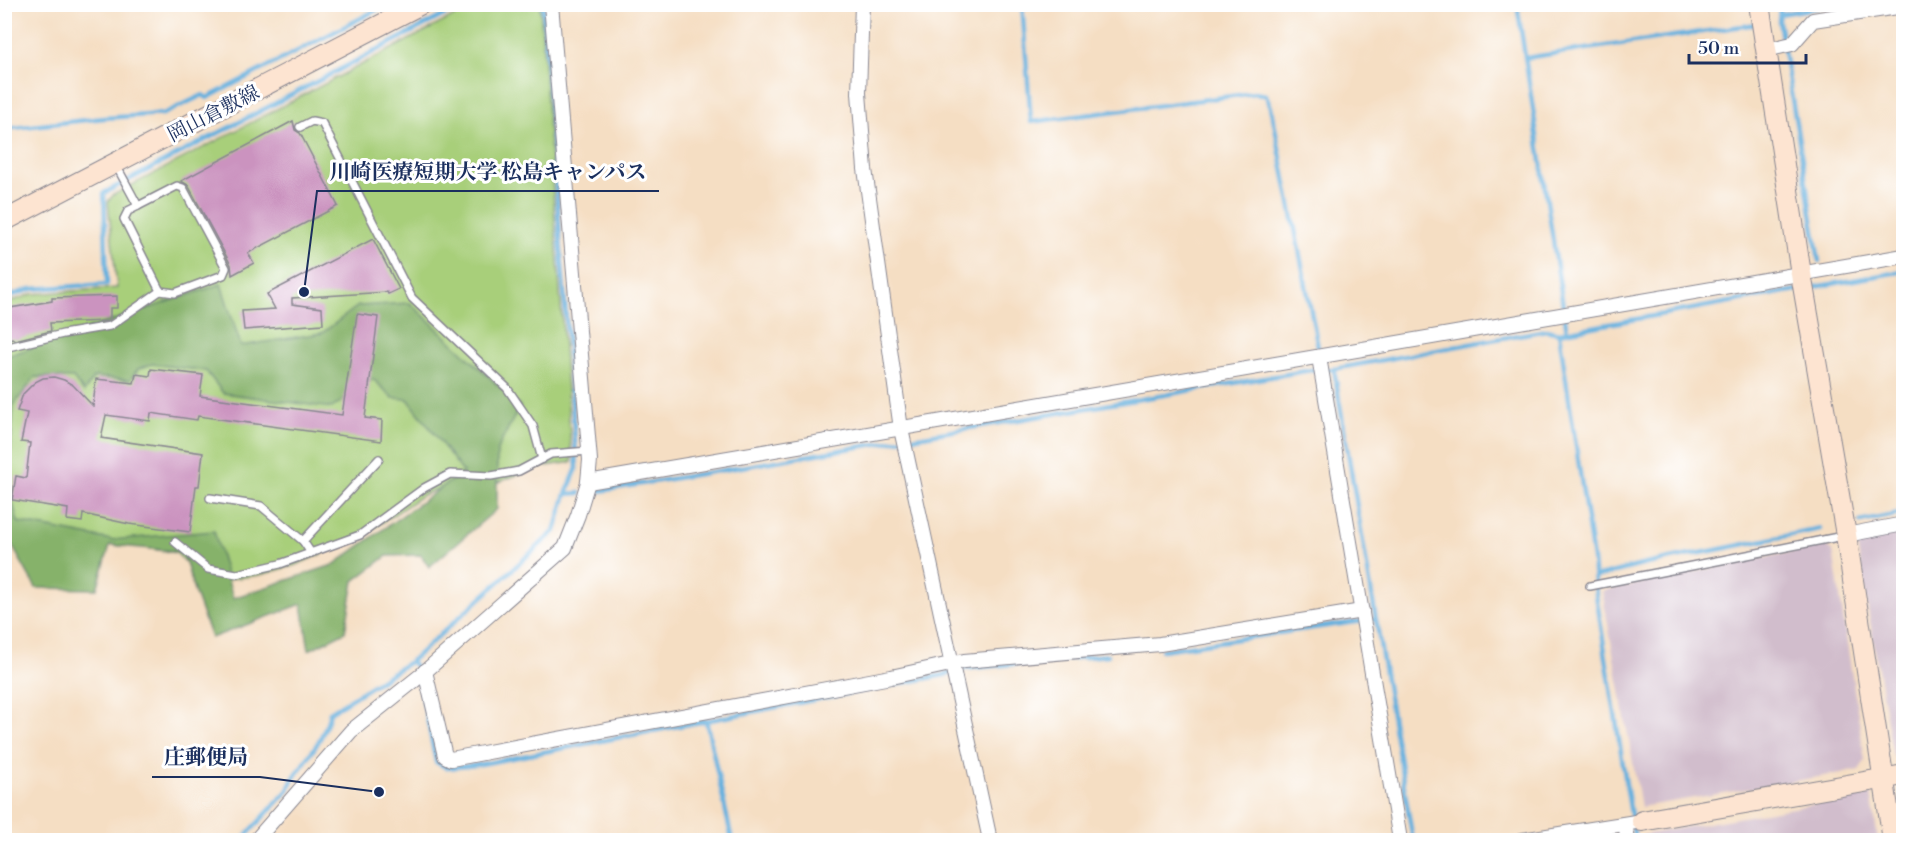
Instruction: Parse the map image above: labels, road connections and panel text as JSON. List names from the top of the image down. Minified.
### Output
{"streets":{"street":["岡山倉敷線"]},"places":["川崎医療短期大学 松島キャンパス","庄郵便局"],"scale_bar":"50 m"}
